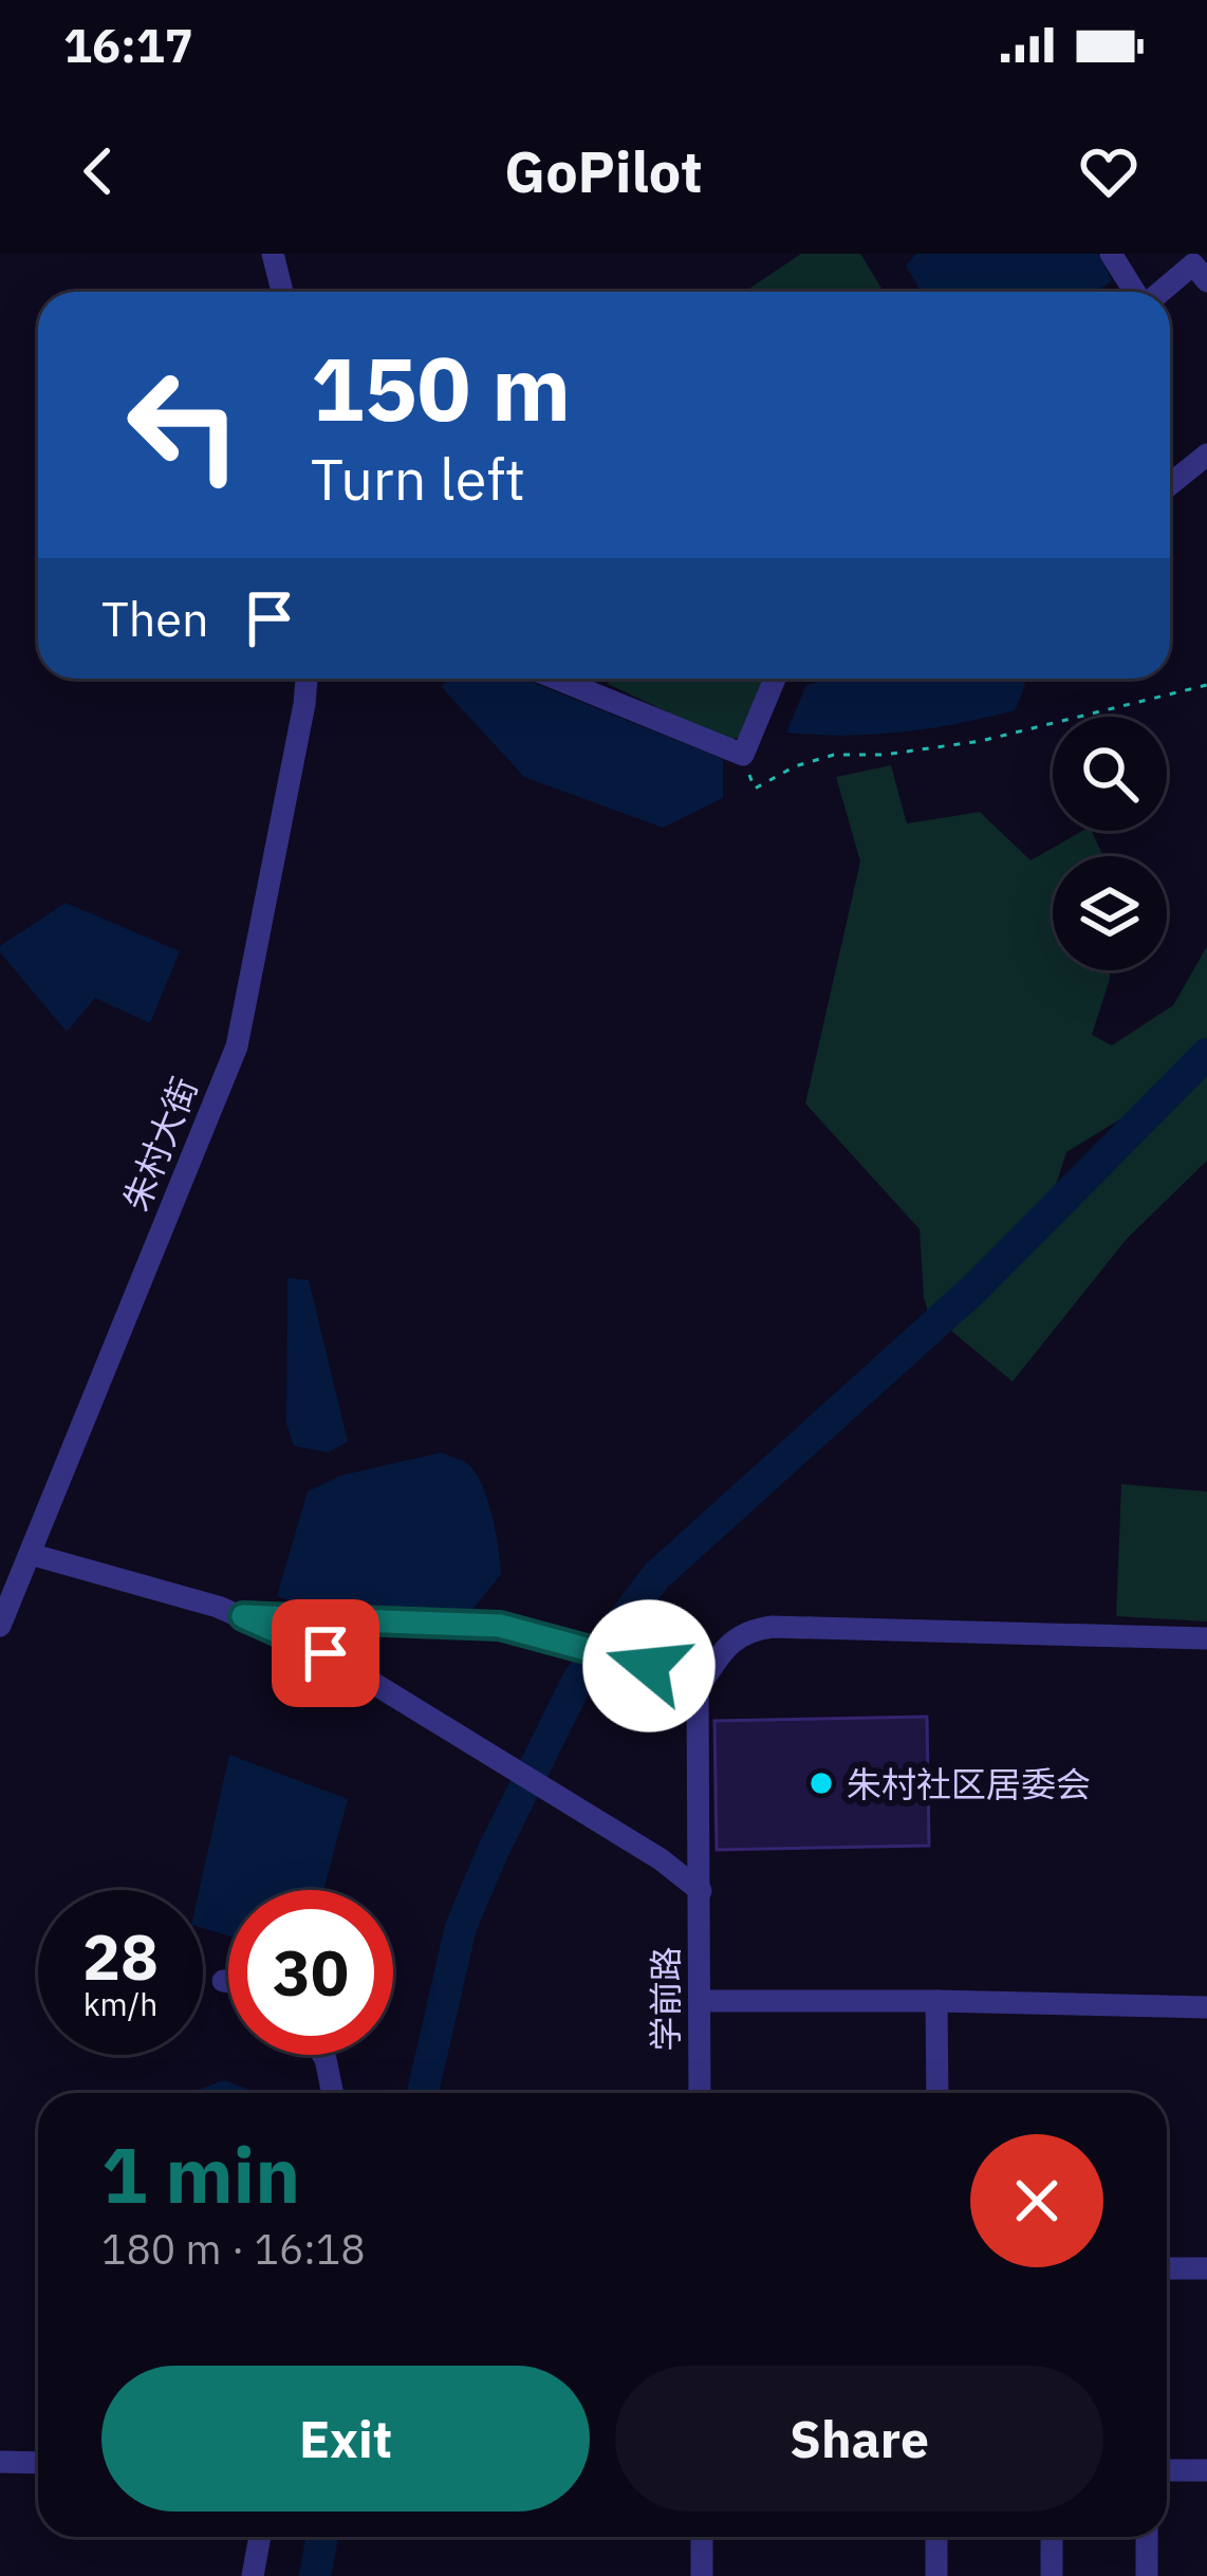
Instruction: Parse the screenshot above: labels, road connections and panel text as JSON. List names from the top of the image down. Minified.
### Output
{"streets":{"street":["朱村大街","学前路"]},"places":["朱村社区居委会"],"page":{"status":"16:17","header":"GoPilot","turn":["150 m","Turn left"],"then":"Then","speed":"28 km/h","limit":"30","heading":["1 min","180 m · 16:18"],"buttons":["Exit","Share"]}}
